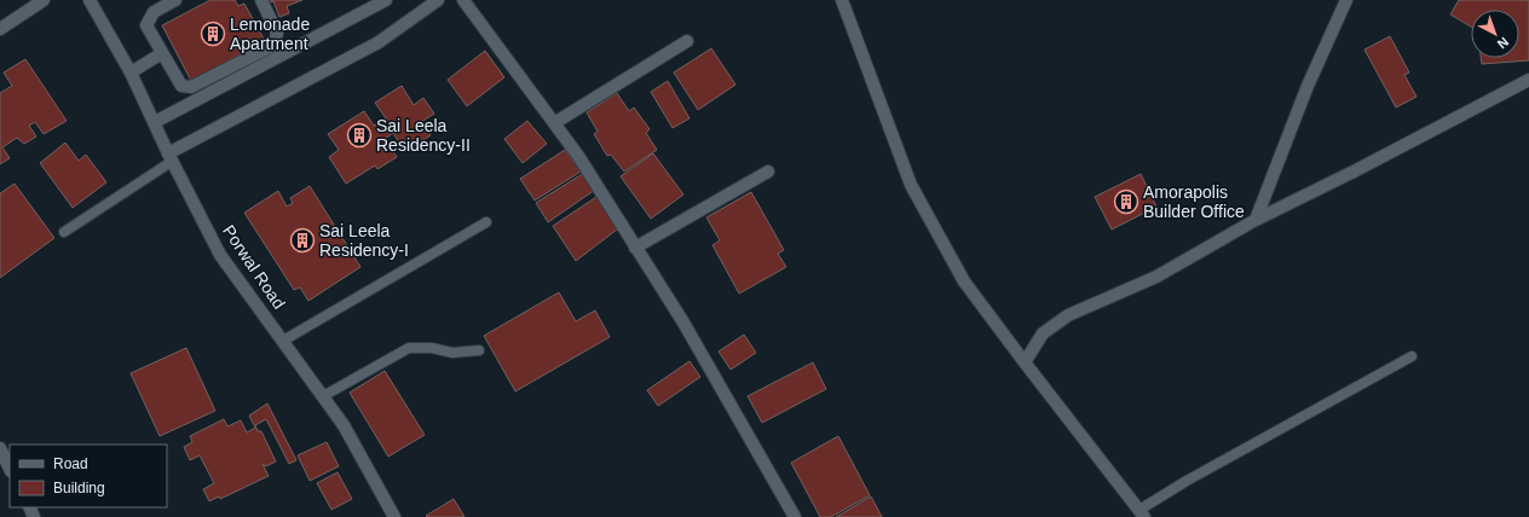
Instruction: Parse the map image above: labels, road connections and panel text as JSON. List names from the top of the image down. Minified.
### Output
{"streets":{"street":["Porwal Road"]},"places":{"building":["Lemonade Apartment","Sai Leela Residency-II","Amorapolis Builder Office","Sai Leela Residency-I"]},"legend":["Road","Building"],"north":"bottom right"}
